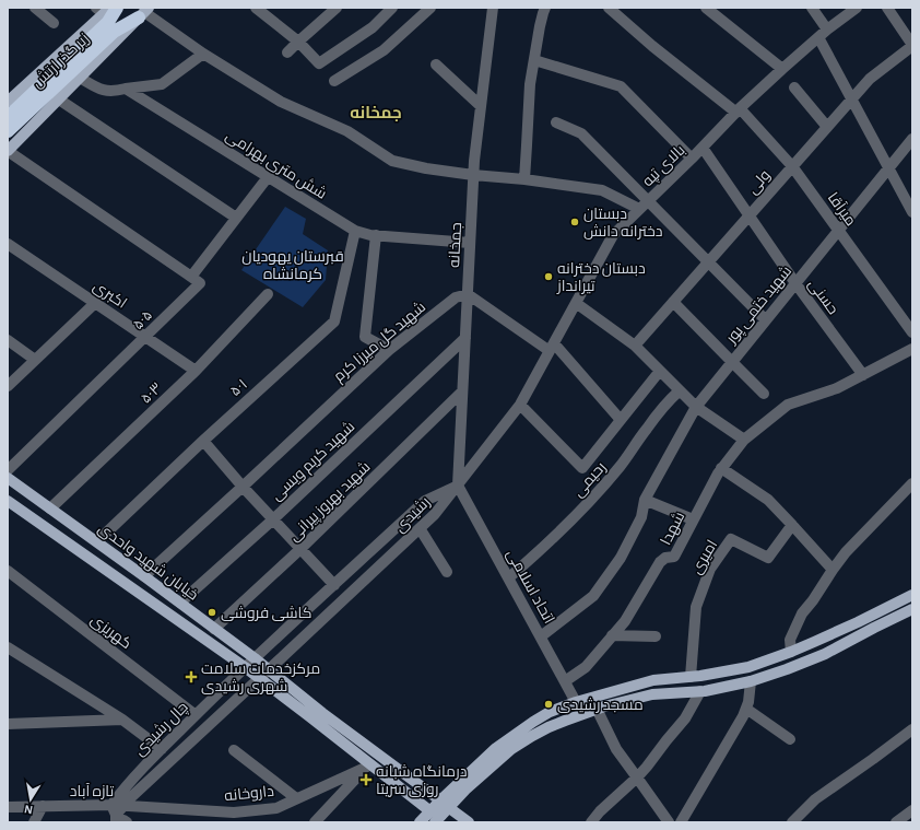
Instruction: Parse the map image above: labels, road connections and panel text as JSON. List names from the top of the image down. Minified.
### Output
{"streets":{"highway":["زیر گذر ارتش"],"main road":["خیابان شهید واحدی"],"street":["شش متری بهرامی","بالای تپه","ولی","میرآقا","جمخانه","اکبری","حسنی","شهید ختمی پور","۵۰۵","شهید گل میرزا کرم","۵۰۱","۵۰۳","شهید کریم ویسی","رحیمی","شهید بهروز پیرانی","رشیدی","شهدا","امیری","اتحاد اسلامی","کهریزی","چال رشیدی","تازه آباد","داروخانه"]},"crossings":[["شش متری بهرامی","جمخانه"],["شش متری بهرامی","۵۰۱"],["بالای تپه","میرآقا"],["بالای تپه","جمخانه"],["بالای تپه","حسنی"],["بالای تپه","رشیدی"],["بالای تپه","اتحاد اسلامی"],["ولی","میرآقا"],["ولی","حسنی"],["میرآقا","شهید ختمی پور"],["جمخانه","شهید گل میرزا کرم"],["جمخانه","شهید کریم ویسی"],["جمخانه","شهید بهروز پیرانی"],["جمخانه","رشیدی"],["جمخانه","اتحاد اسلامی"],["اکبری","۵۰۵"],["اکبری","۵۰۳"],["حسنی","شهید ختمی پور"],["حسنی","شهدا"],["شهید ختمی پور","اتحاد اسلامی"],["شهید گل میرزا کرم","خیابان شهید واحدی"],["۵۰۱","خیابان شهید واحدی"],["۵۰۳","خیابان شهید واحدی"],["شهید کریم ویسی","خیابان شهید واحدی"],["رحیمی","اتحاد اسلامی"],["شهید بهروز پیرانی","خیابان شهید واحدی"],["رشیدی","خیابان شهید واحدی"],["رشیدی","اتحاد اسلامی"],["رشیدی","چال رشیدی"],["شهدا","اتحاد اسلامی"],["خیابان شهید واحدی","چال رشیدی"],["خیابان شهید واحدی","داروخانه"],["کهریزی","چال رشیدی"],["چال رشیدی","تازه آباد"],["چال رشیدی","داروخانه"],["تازه آباد","داروخانه"]],"districts":["جمخانه"],"parks":["قبرستان یهودیان کرمانشاه"],"places":{"other":["دبستان دخترانه دانش","دبستان دخترانه تیرانداز","کاشی فروشی","مسجد رشیدی"],"health":["مرکزخدمات سلامت شهری رشیدی","درمانگاه شبانه روزی سریتا"]},"north":"bottom"}
